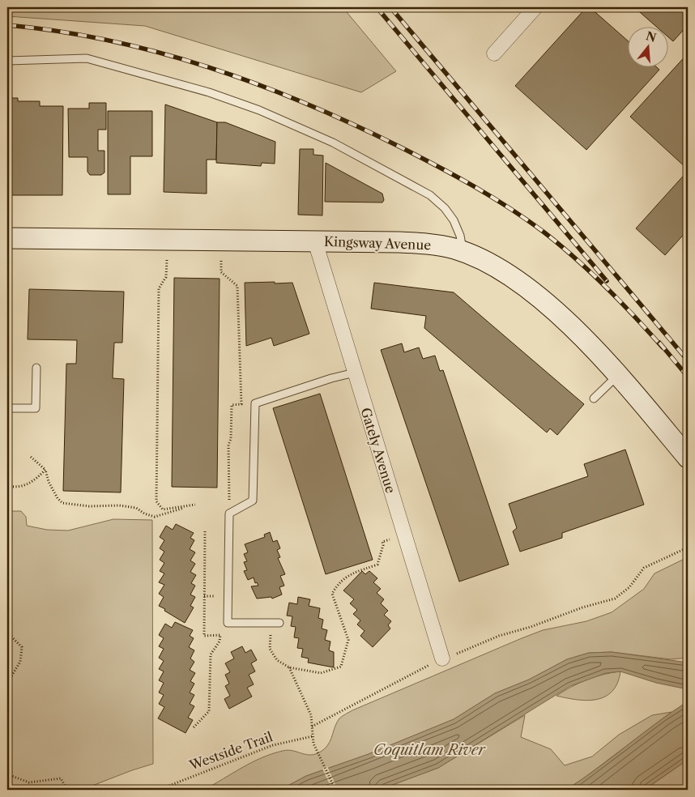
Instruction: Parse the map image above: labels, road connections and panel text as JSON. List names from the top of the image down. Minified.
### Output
{"streets":{"main road":["Kingsway Avenue"],"street":["Gately Avenue"],"path":["Westside Trail"]},"crossings":[["Kingsway Avenue","Gately Avenue"]],"water":["Coquitlam River"],"north":"top"}
